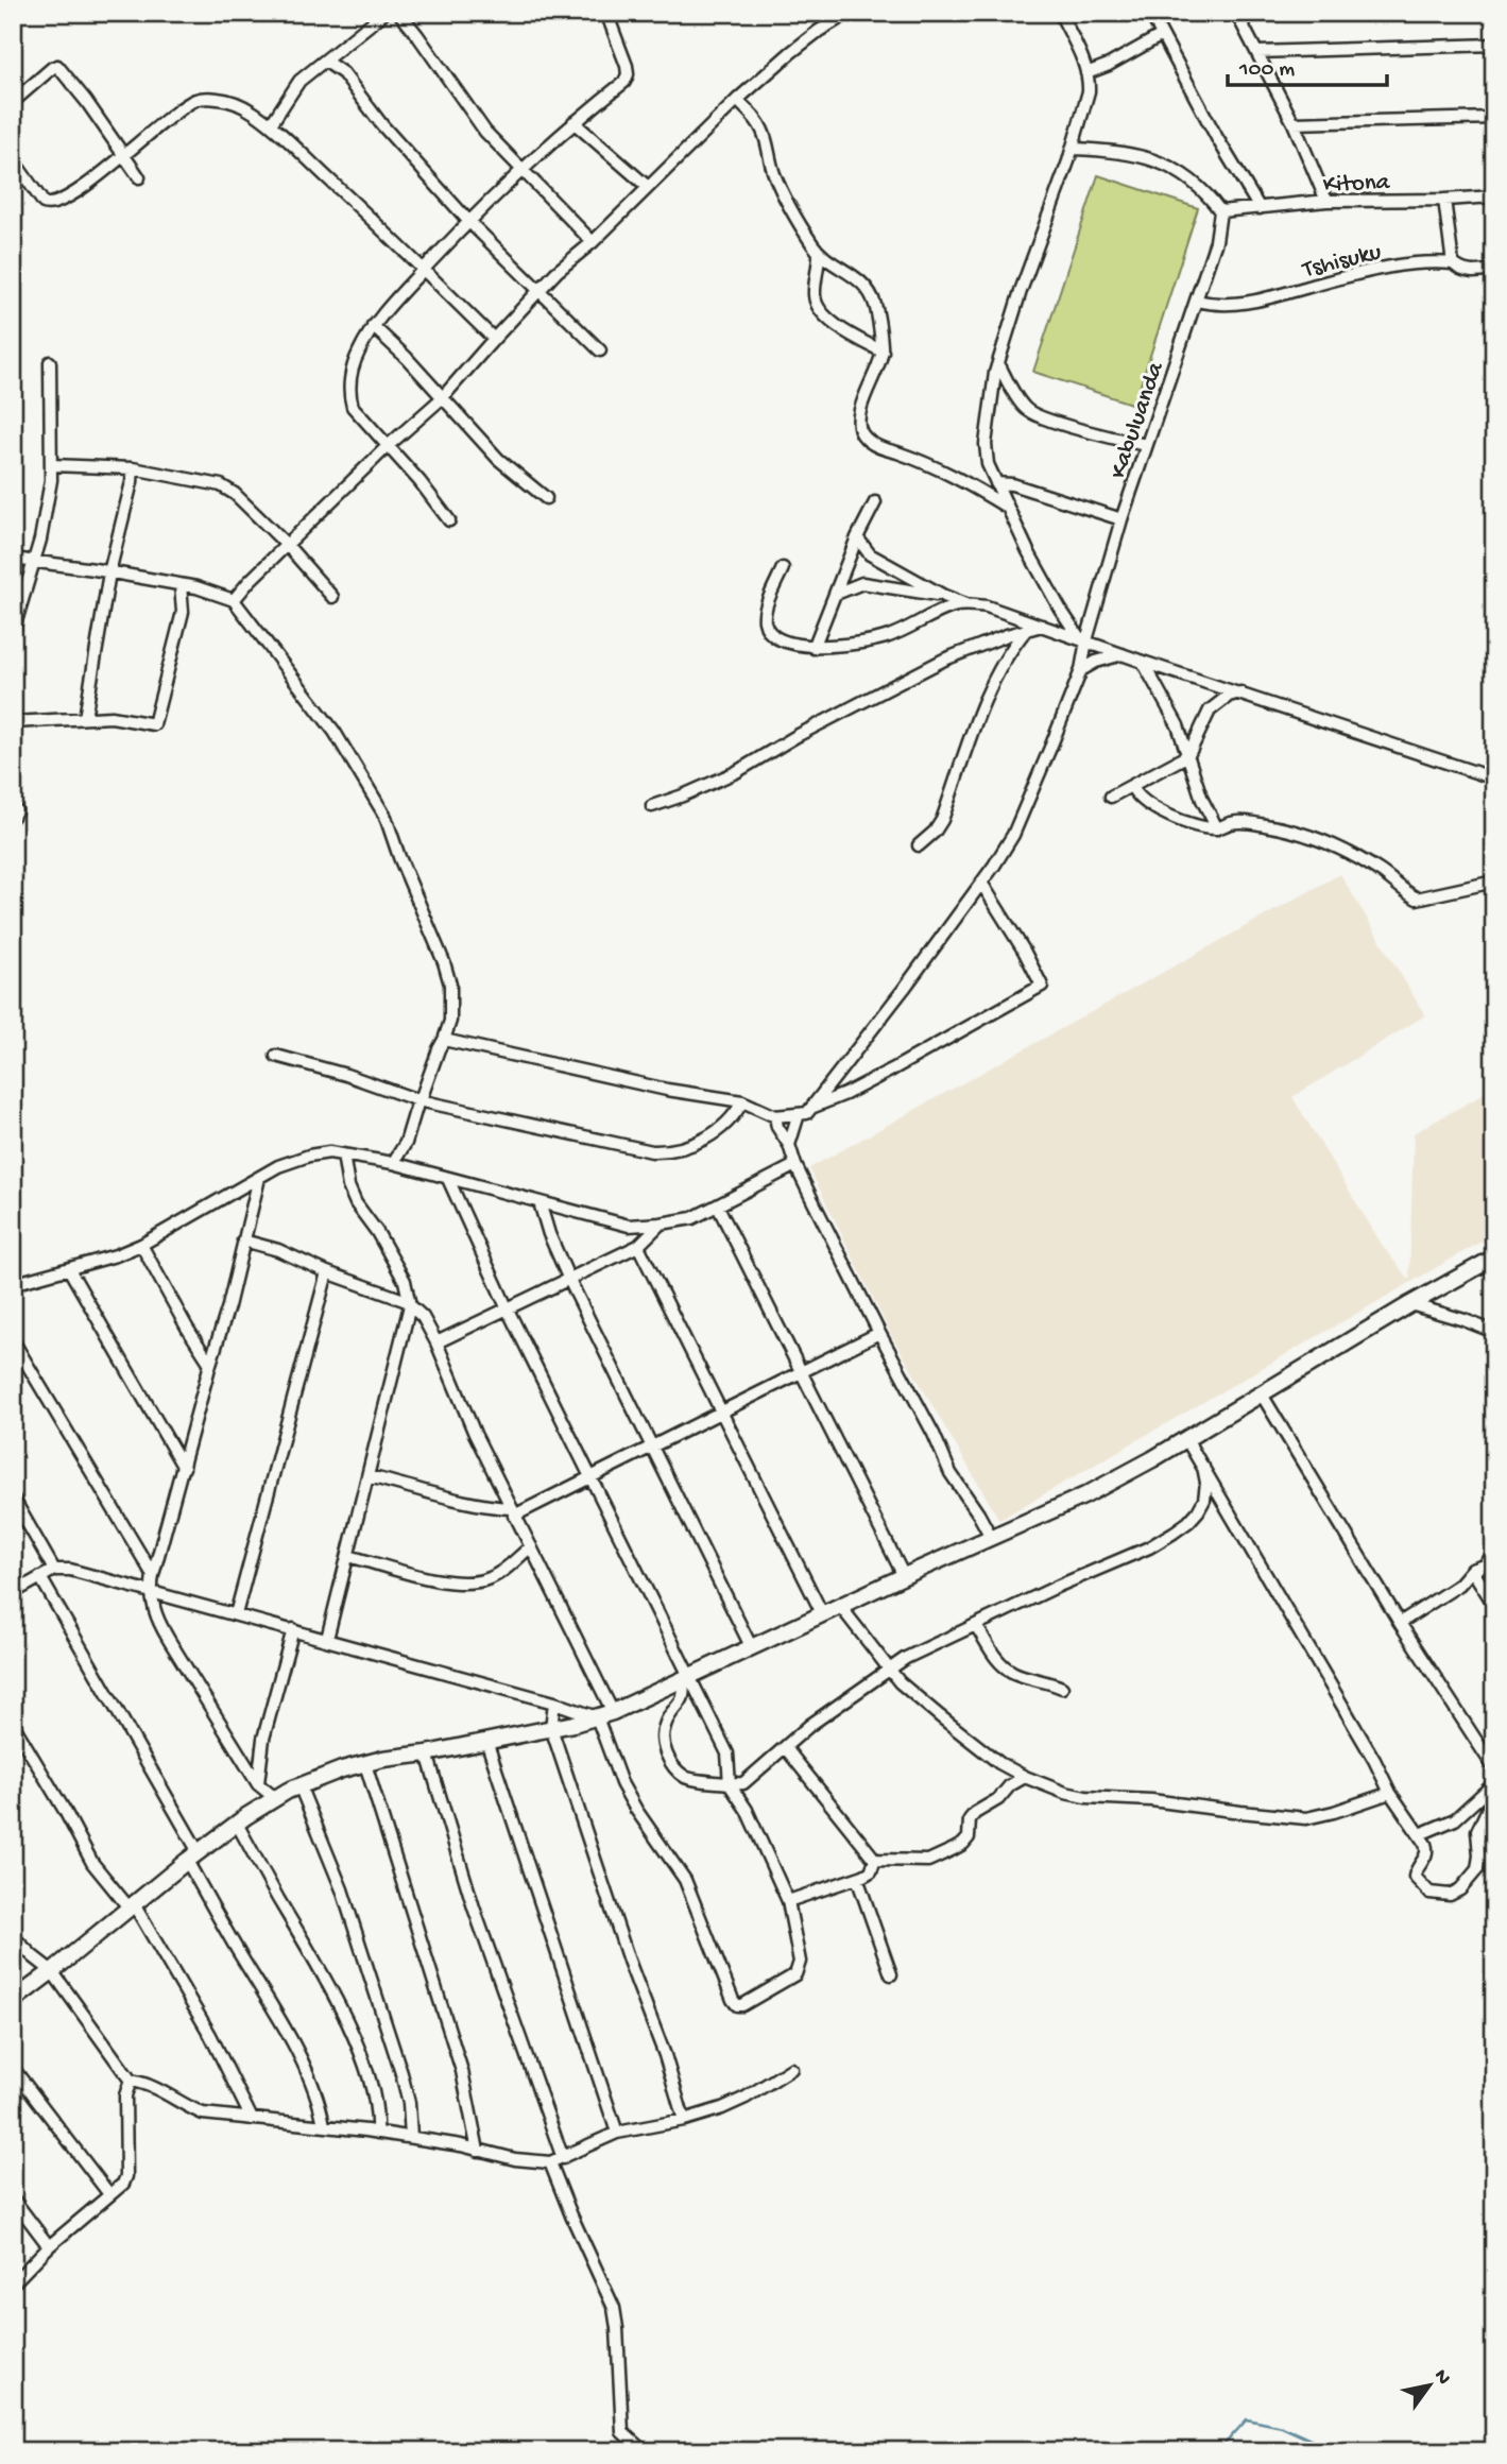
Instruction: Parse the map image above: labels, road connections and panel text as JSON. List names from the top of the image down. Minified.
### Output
{"streets":{"street":["Kitona","Tshisuku","Kabuluanda"]},"crossings":[["Kitona","Kabuluanda"],["Tshisuku","Kabuluanda"]],"scale_bar":"100 m","north":"top right"}
